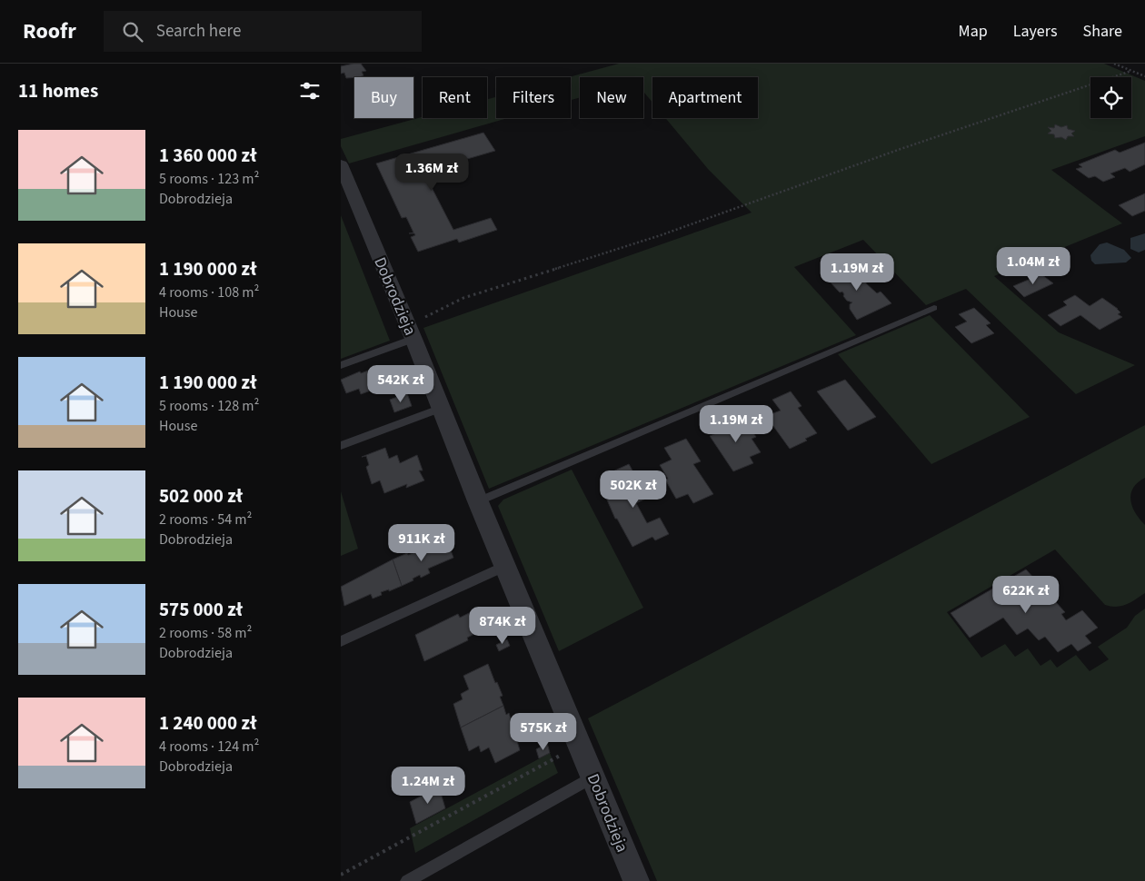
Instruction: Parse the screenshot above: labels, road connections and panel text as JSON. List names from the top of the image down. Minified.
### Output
{"streets":{"street":["Dobrodzieja"]},"page":{"header":"Roofr","search":"Search here","nav":["Map","Layers","Share"],"heading":"11 homes","chip":["Buy","Rent","Filters","New","Apartment"],"list":[{"name":"1 360 000 zł","note":"5 rooms · 123 m² · Dobrodzieja"},{"name":"1 190 000 zł","note":"4 rooms · 108 m² · House"},{"name":"1 190 000 zł","note":"5 rooms · 128 m² · House"},{"name":"502 000 zł","note":"2 rooms · 54 m² · Dobrodzieja"},{"name":"575 000 zł","note":"2 rooms · 58 m² · Dobrodzieja"},{"name":"1 240 000 zł","note":"4 rooms · 124 m² · Dobrodzieja"}],"price":["1.36M zł","1.04M zł","1.19M zł","542K zł","1.19M zł","502K zł","911K zł","622K zł","874K zł","575K zł","1.24M zł"]}}
